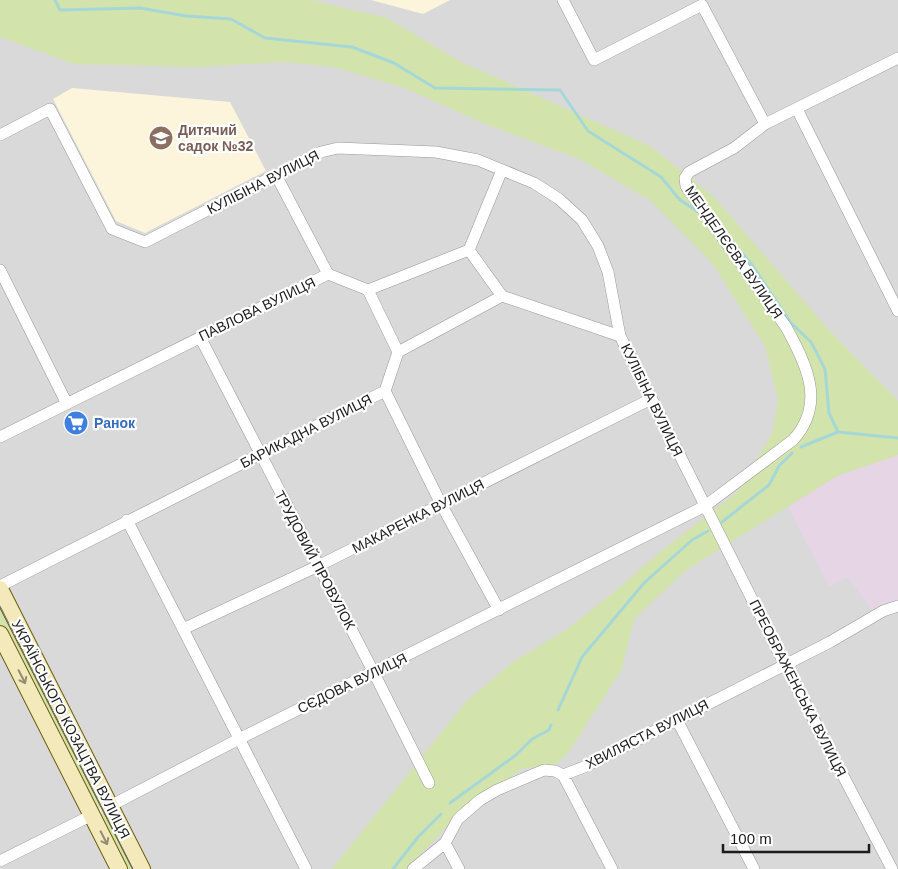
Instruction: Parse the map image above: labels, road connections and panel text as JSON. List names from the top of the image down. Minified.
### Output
{"streets":{"street":["КУЛІБІНА ВУЛИЦЯ","МЕНДЕЛЄЄВА ВУЛИЦЯ","ПАВЛОВА ВУЛИЦЯ","БАРИКАДНА ВУЛИЦЯ","МАКАРЕНКА ВУЛИЦЯ","ТРУДОВИЙ ПРОВУЛОК","СЄДОВА ВУЛИЦЯ","ПРЕОБРАЖЕНСЬКА ВУЛИЦЯ","УКРАЇНСЬКОГО КОЗАЦТВА ВУЛИЦЯ","ХВИЛЯСТА ВУЛИЦЯ"]},"crossings":[["КУЛІБІНА ВУЛИЦЯ","МАКАРЕНКА ВУЛИЦЯ"],["КУЛІБІНА ВУЛИЦЯ","СЄДОВА ВУЛИЦЯ"],["КУЛІБІНА ВУЛИЦЯ","ПРЕОБРАЖЕНСЬКА ВУЛИЦЯ"],["МЕНДЕЛЄЄВА ВУЛИЦЯ","СЄДОВА ВУЛИЦЯ"],["ПАВЛОВА ВУЛИЦЯ","ТРУДОВИЙ ПРОВУЛОК"],["БАРИКАДНА ВУЛИЦЯ","ТРУДОВИЙ ПРОВУЛОК"],["БАРИКАДНА ВУЛИЦЯ","УКРАЇНСЬКОГО КОЗАЦТВА ВУЛИЦЯ"],["МАКАРЕНКА ВУЛИЦЯ","ТРУДОВИЙ ПРОВУЛОК"],["ТРУДОВИЙ ПРОВУЛОК","СЄДОВА ВУЛИЦЯ"],["СЄДОВА ВУЛИЦЯ","ПРЕОБРАЖЕНСЬКА ВУЛИЦЯ"],["СЄДОВА ВУЛИЦЯ","УКРАЇНСЬКОГО КОЗАЦТВА ВУЛИЦЯ"],["ПРЕОБРАЖЕНСЬКА ВУЛИЦЯ","ХВИЛЯСТА ВУЛИЦЯ"]],"places":{"school or university":["Дитячий садок №32"],"supermarket":["Ранок"]},"scale_bar":"100 m"}
